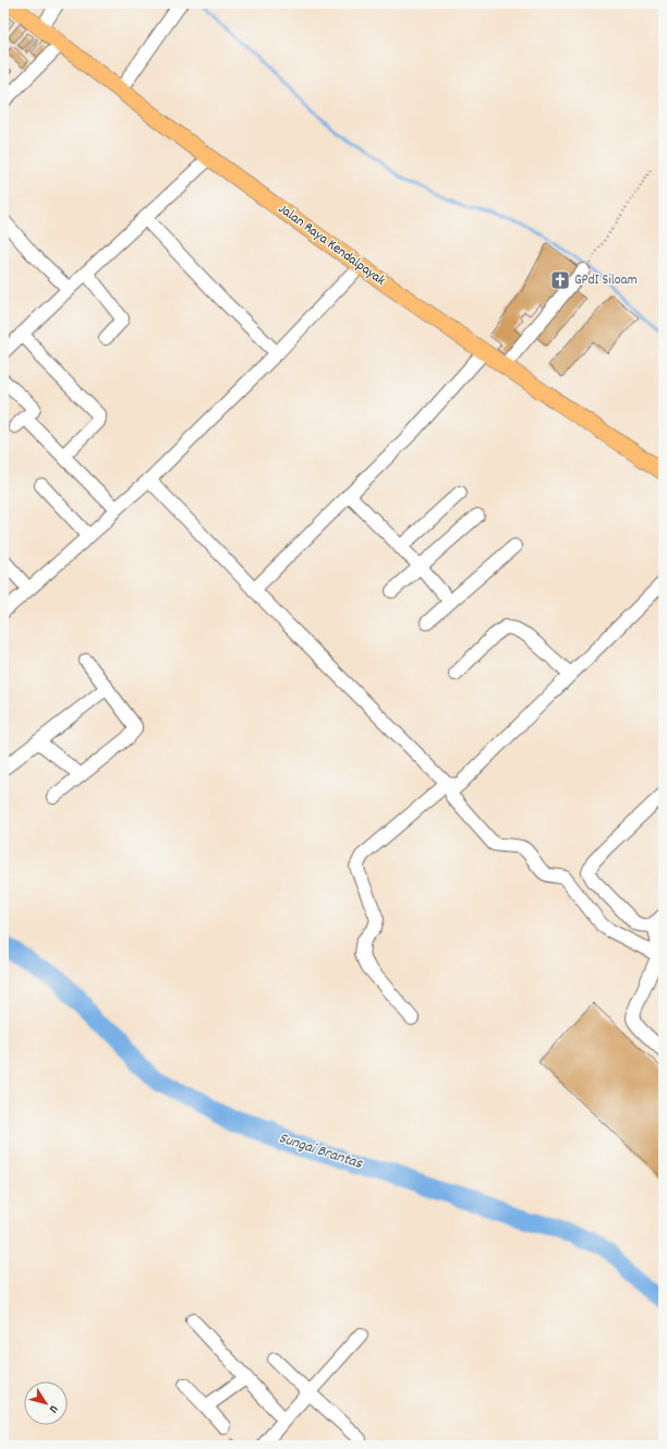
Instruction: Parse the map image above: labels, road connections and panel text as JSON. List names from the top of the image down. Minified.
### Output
{"streets":{"main road":["Jalan Raya Kendalpayak"]},"water":["Sungai Brantas"],"places":{"church":["GPdI Siloam"]},"north":"bottom right"}
